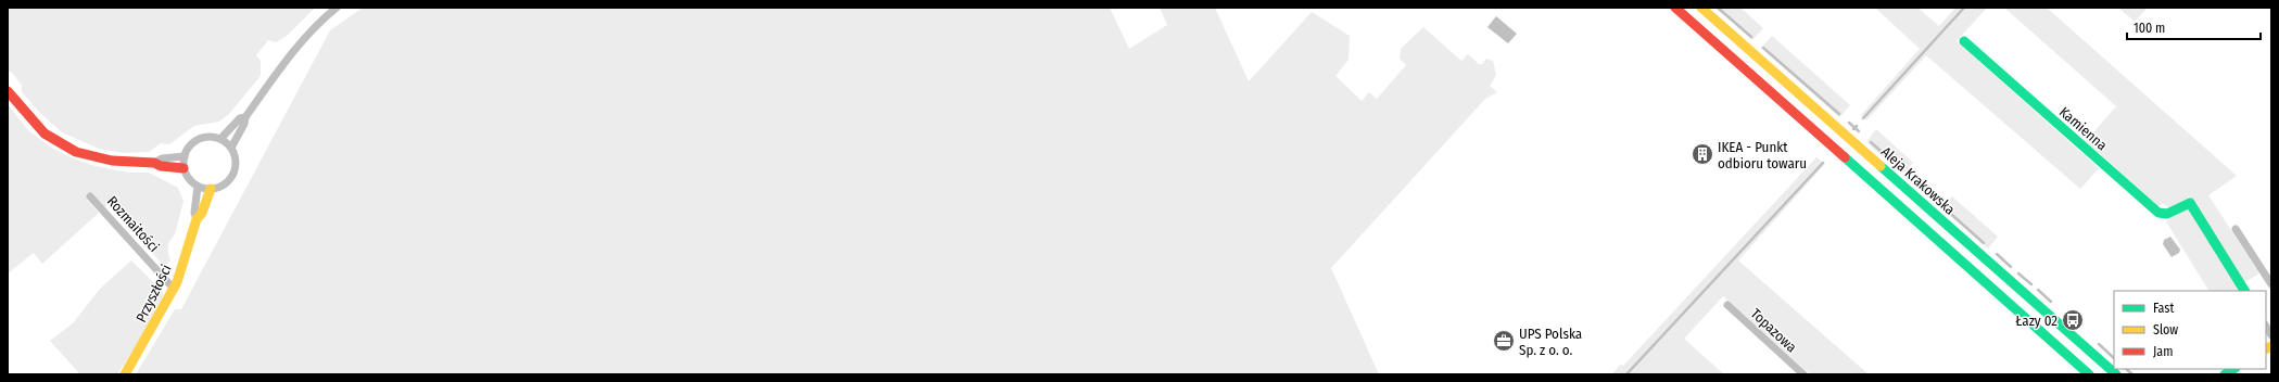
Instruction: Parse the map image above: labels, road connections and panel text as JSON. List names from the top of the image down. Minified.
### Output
{"streets":{"main road":["Kamienna","Aleja Krakowska","Przyszłości"],"street":["Rozmaitości","Topazowa"]},"crossings":[["Rozmaitości","Przyszłości"]],"places":{"building":["IKEA - Punkt odbioru towaru"],"bus stop":["Łazy 02"],"office":["UPS Polska Sp. z o. o."]},"legend":["Fast","Slow","Jam"],"scale_bar":"100 m"}
